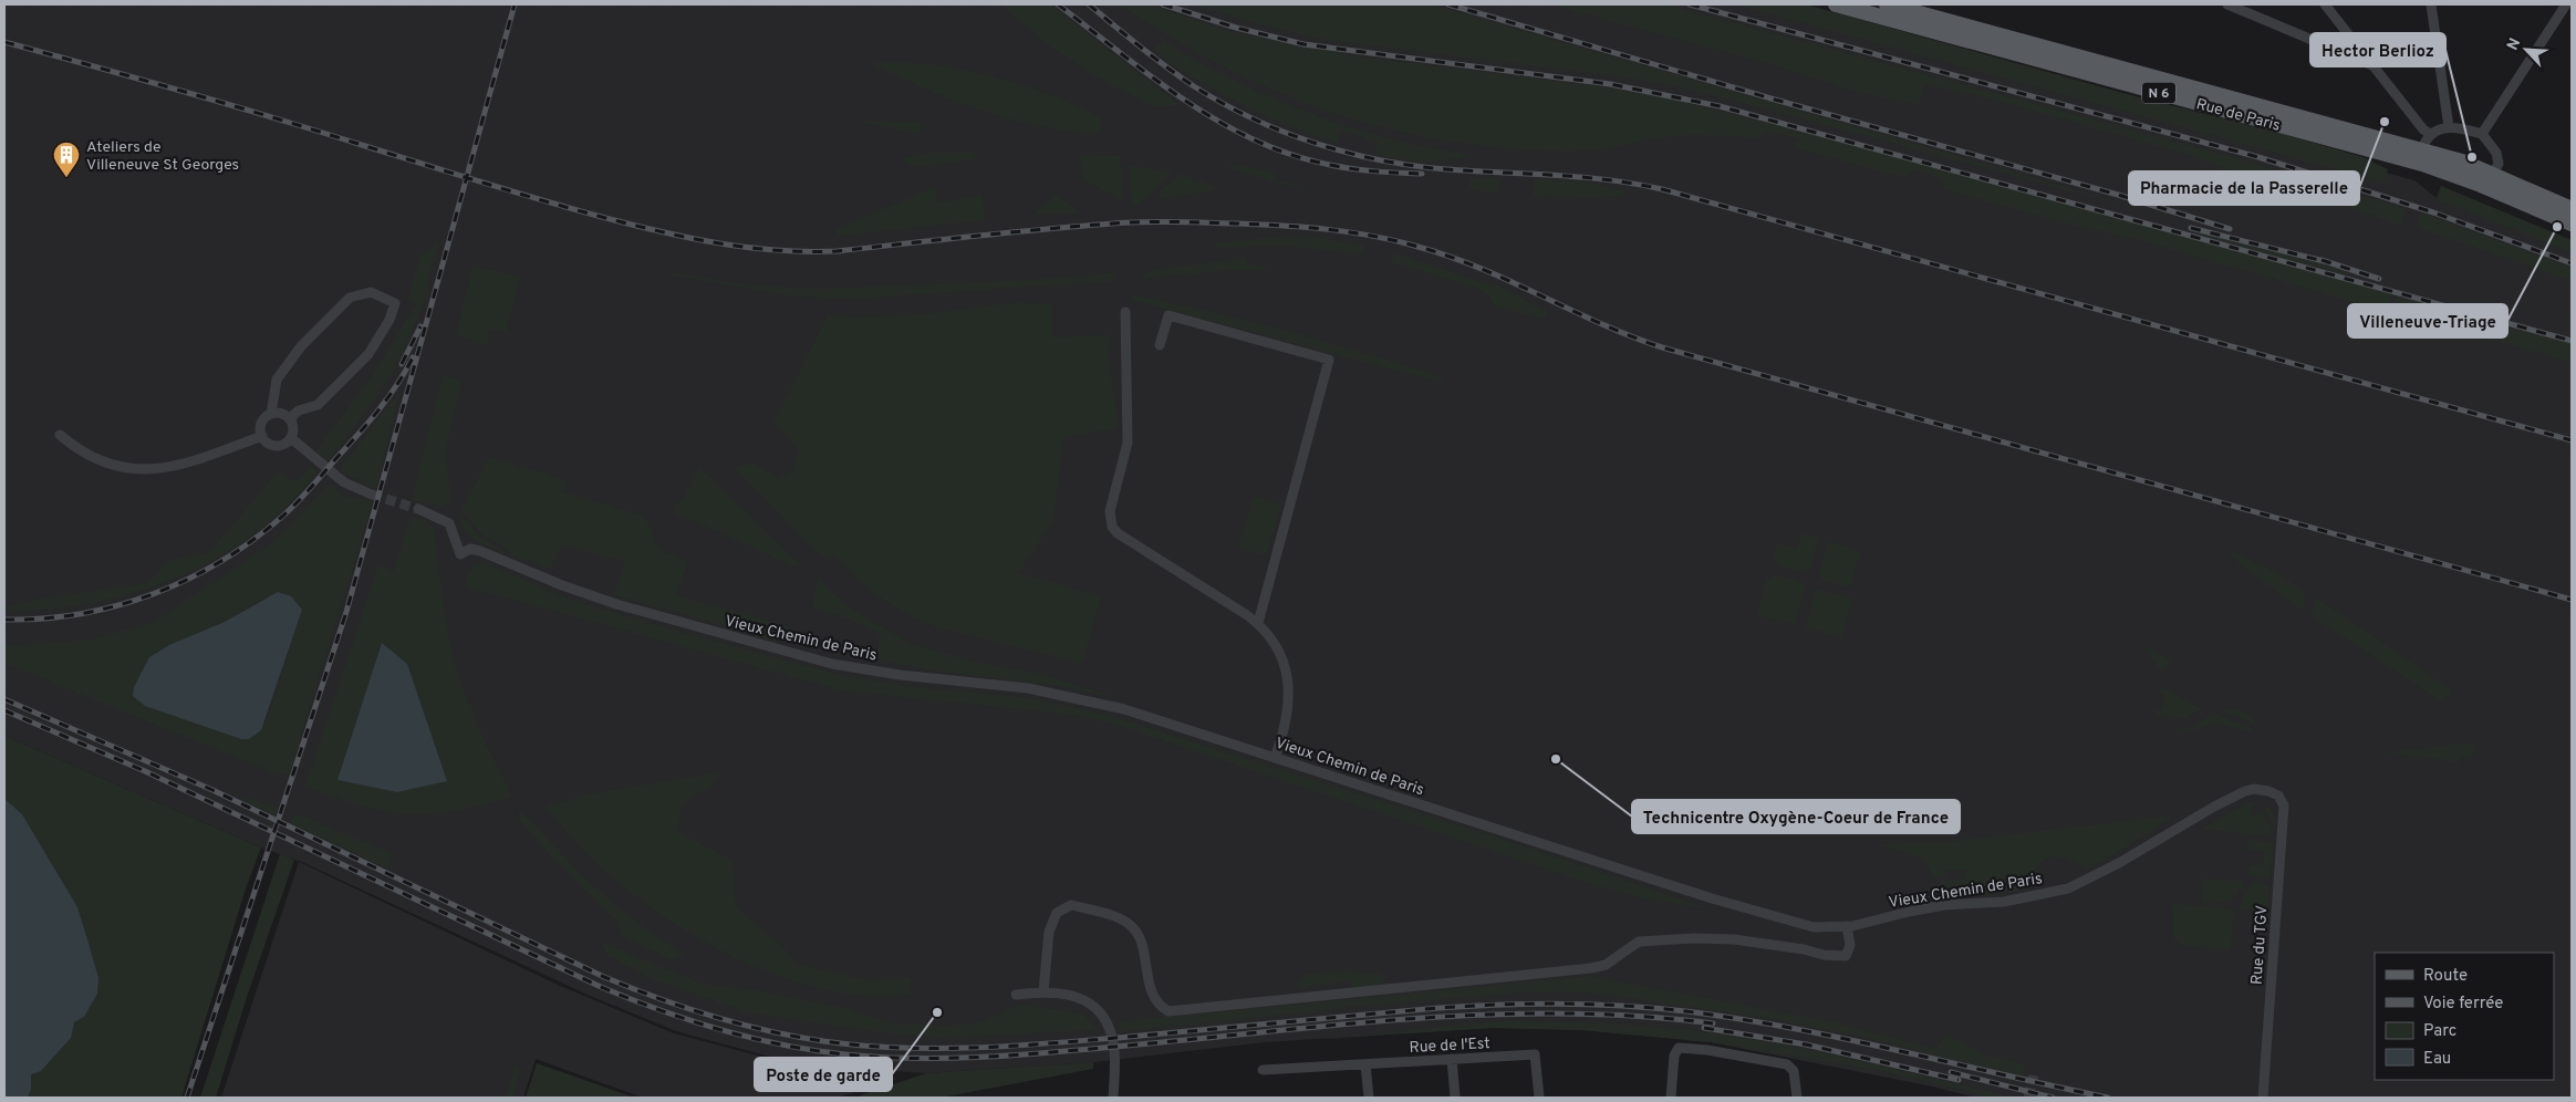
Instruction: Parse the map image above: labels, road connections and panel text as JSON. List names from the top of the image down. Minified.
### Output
{"streets":{"main road":["N 6","Rue de Paris"],"street":["Vieux Chemin de Paris","Rue du TGV","Rue de l'Est"]},"crossings":[["Vieux Chemin de Paris","Rue du TGV"]],"places":{"other":["Pharmacie de la Passerelle","Hector Berlioz","Villeneuve-Triage","Technicentre Oxygène-Coeur de France","Poste de garde"],"building":["Ateliers de Villeneuve St Georges"]},"legend":["Route","Voie ferrée","Parc","Eau"],"north":"top left"}
